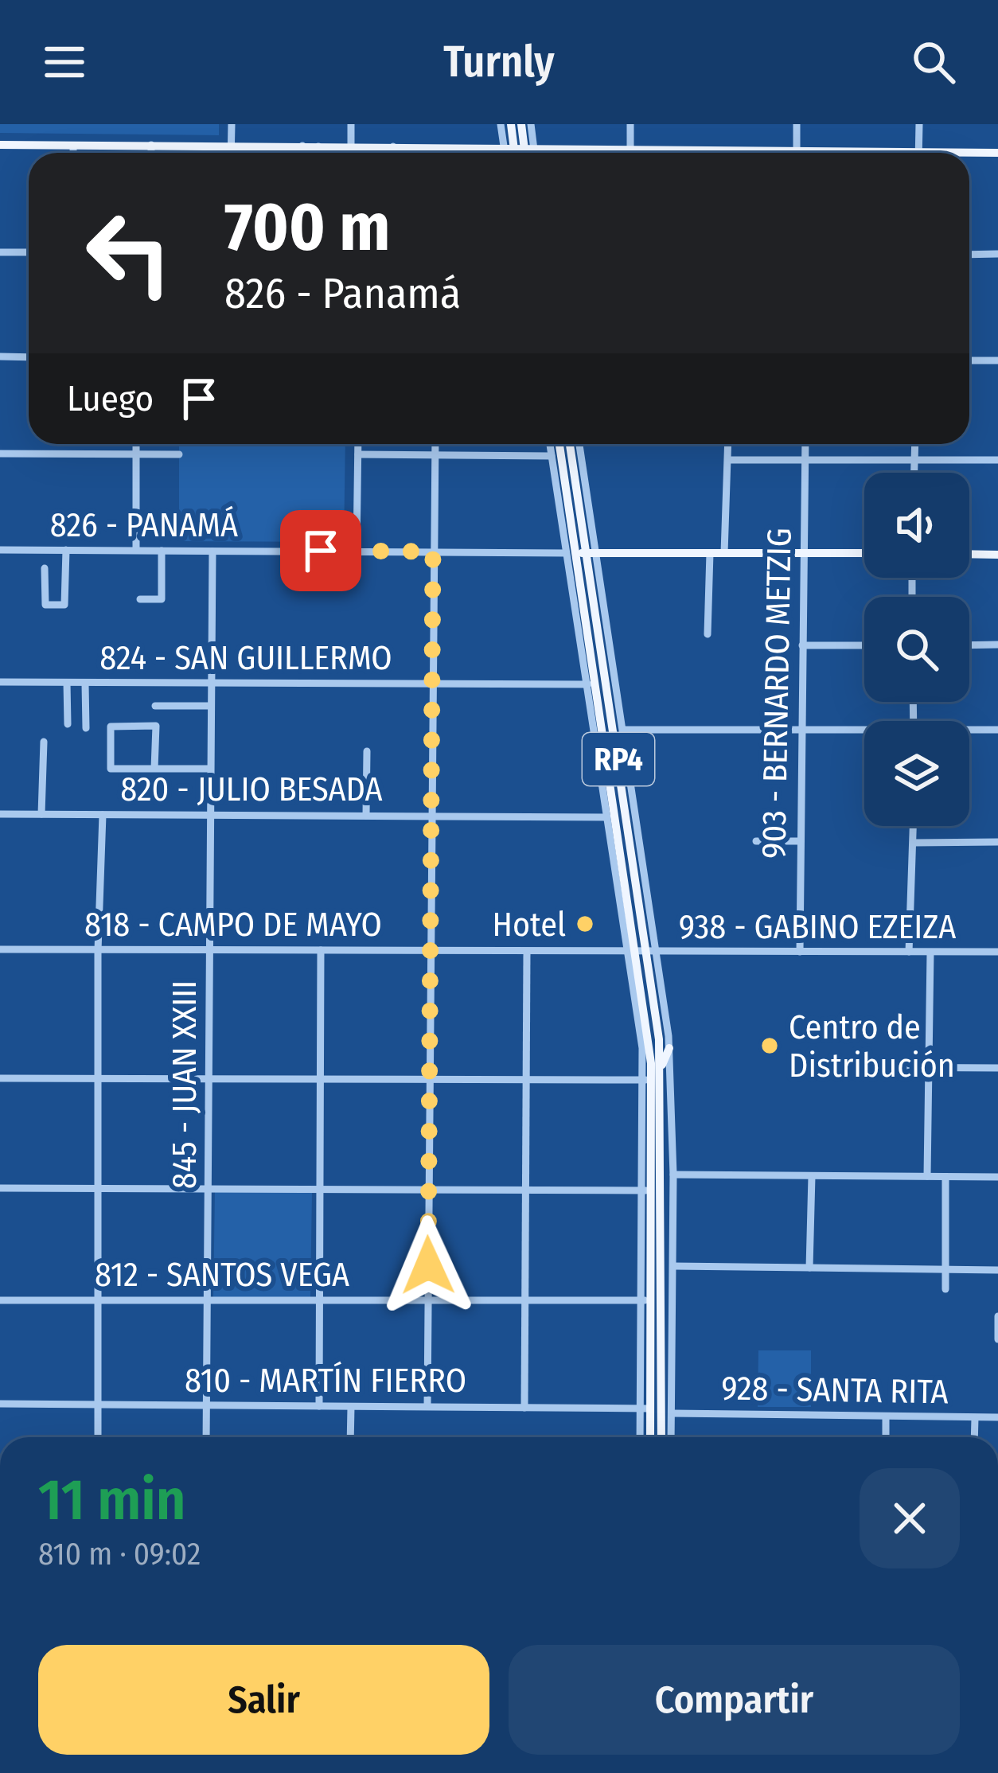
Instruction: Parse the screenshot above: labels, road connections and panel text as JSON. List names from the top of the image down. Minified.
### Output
{"streets":{"main road":["RP4"],"street":["826 - PANAMÁ","824 - SAN GUILLERMO","903 - BERNARDO METZIG","820 - JULIO BESADA","818 - CAMPO DE MAYO","938 - GABINO EZEIZA","845 - JUAN XXIII","812 - SANTOS VEGA","810 - MARTÍN FIERRO","928 - SANTA RITA"]},"crossings":[["826 - PANAMÁ","RP4"],["826 - PANAMÁ","845 - JUAN XXIII"],["824 - SAN GUILLERMO","RP4"],["824 - SAN GUILLERMO","845 - JUAN XXIII"],["903 - BERNARDO METZIG","938 - GABINO EZEIZA"],["RP4","820 - JULIO BESADA"],["RP4","818 - CAMPO DE MAYO"],["RP4","938 - GABINO EZEIZA"],["RP4","812 - SANTOS VEGA"],["RP4","810 - MARTÍN FIERRO"],["820 - JULIO BESADA","845 - JUAN XXIII"],["818 - CAMPO DE MAYO","938 - GABINO EZEIZA"],["818 - CAMPO DE MAYO","845 - JUAN XXIII"],["845 - JUAN XXIII","812 - SANTOS VEGA"],["845 - JUAN XXIII","810 - MARTÍN FIERRO"]],"places":["Hotel","Centro de Distribución"],"page":{"header":"Turnly","turn":["700 m","826 - Panamá"],"then":"Luego","heading":["11 min","810 m · 09:02"],"buttons":["Salir","Compartir"]}}
